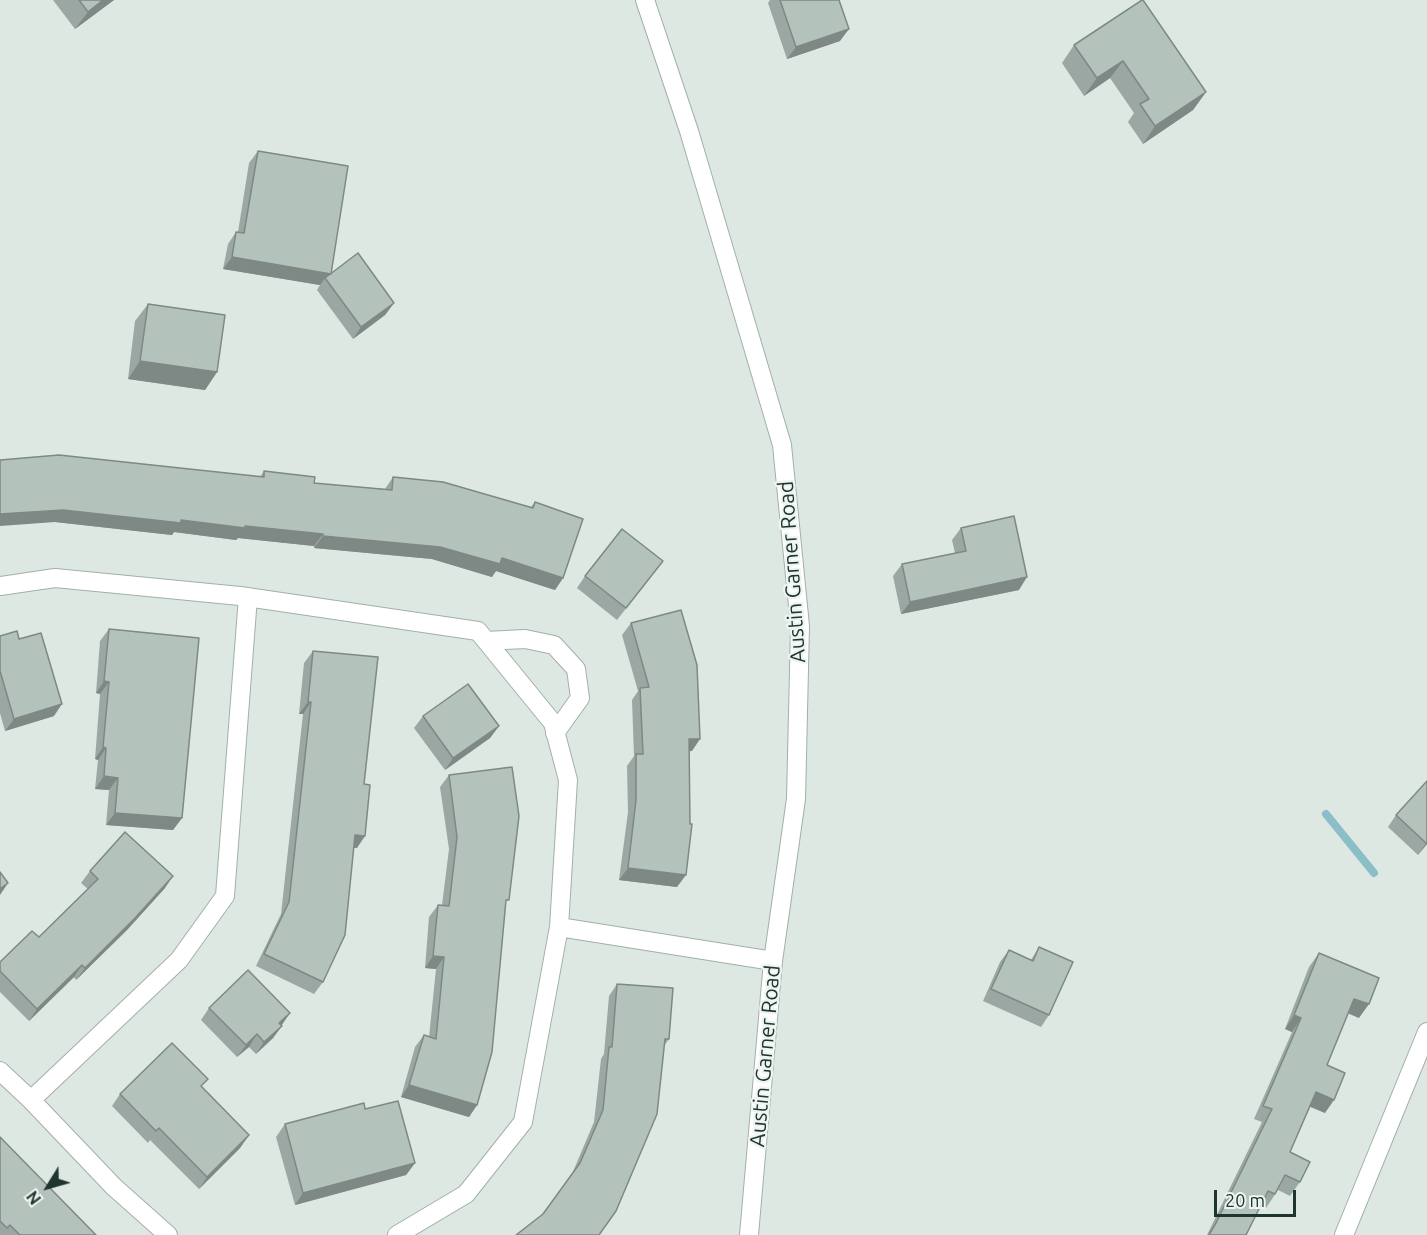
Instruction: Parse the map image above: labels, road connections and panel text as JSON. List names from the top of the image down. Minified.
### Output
{"streets":{"street":["Austin Garner Road"]},"scale_bar":"20 m","north":"bottom left"}
